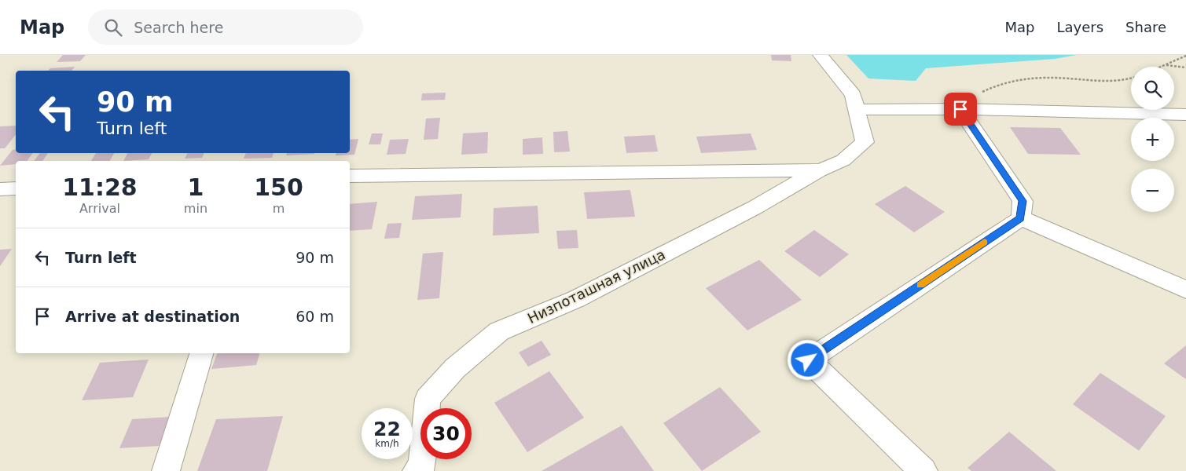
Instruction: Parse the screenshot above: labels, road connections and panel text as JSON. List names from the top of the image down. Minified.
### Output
{"streets":{"street":["Низпоташная улица"]},"page":{"header":"Map","search":"Search here","nav":["Map","Layers","Share"],"map_buttons":["+","−"],"turn":["90 m","Turn left"],"eta":["11:28","Arrival","1","min","150","m"],"list":[{"name":"Turn left","value":"90 m"},{"name":"Arrive at destination","value":"60 m"}],"speed":"22 km/h","limit":"30"}}
